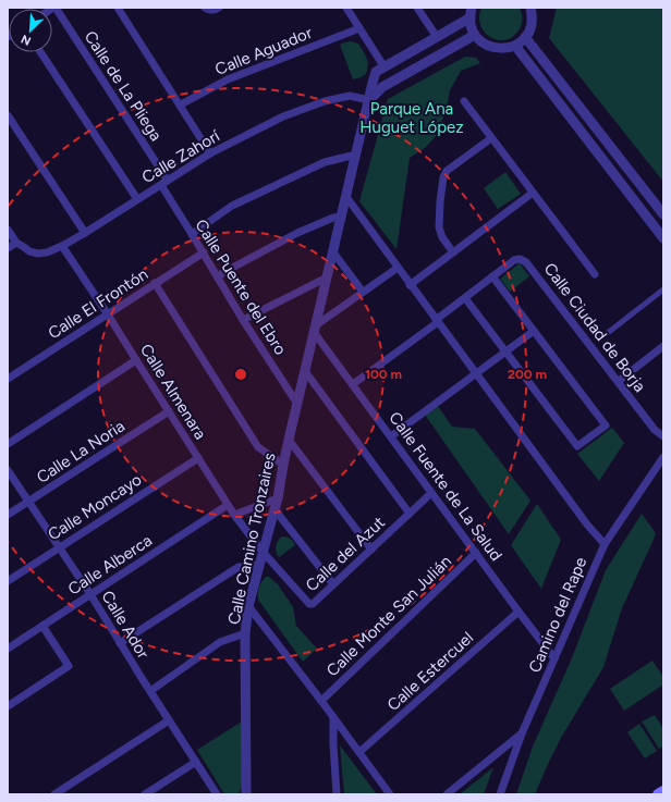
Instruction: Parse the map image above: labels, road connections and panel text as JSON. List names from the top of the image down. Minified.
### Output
{"streets":{"street":["Calle Aguador","Calle de La Pliega","Calle Zahorí","Calle Puente del Ebro","Calle El Frontón","Calle Ciudad de Borja","Calle Almenara","Calle La Noria","Calle Fuente de La Salud","Calle Moncayo","Calle Camino Tronzaires","Calle del Azut","Calle Alberca","Camino del Rape","Calle Monte San Julián","Calle Ador","Calle Estercuel"]},"crossings":[["Calle de La Pliega","Calle Zahorí"],["Calle de La Pliega","Calle Puente del Ebro"],["Calle Zahorí","Calle Puente del Ebro"],["Calle Zahorí","Calle Almenara"],["Calle Zahorí","Calle Camino Tronzaires"],["Calle Puente del Ebro","Calle El Frontón"],["Calle Puente del Ebro","Calle Camino Tronzaires"],["Calle El Frontón","Calle Almenara"],["Calle Almenara","Calle La Noria"],["Calle Almenara","Calle Moncayo"],["Calle Almenara","Calle Camino Tronzaires"],["Calle Almenara","Calle del Azut"],["Calle Almenara","Calle Alberca"],["Calle La Noria","Calle Ador"],["Calle Fuente de La Salud","Calle Camino Tronzaires"],["Calle Fuente de La Salud","Calle del Azut"],["Calle Fuente de La Salud","Camino del Rape"],["Calle Fuente de La Salud","Calle Monte San Julián"],["Calle Fuente de La Salud","Calle Estercuel"],["Calle Moncayo","Calle Ador"],["Calle Camino Tronzaires","Calle del Azut"],["Calle Alberca","Calle Ador"]],"parks":["Parque Ana Huguet López"],"north":"bottom left","rings":["100 m","200 m"]}
